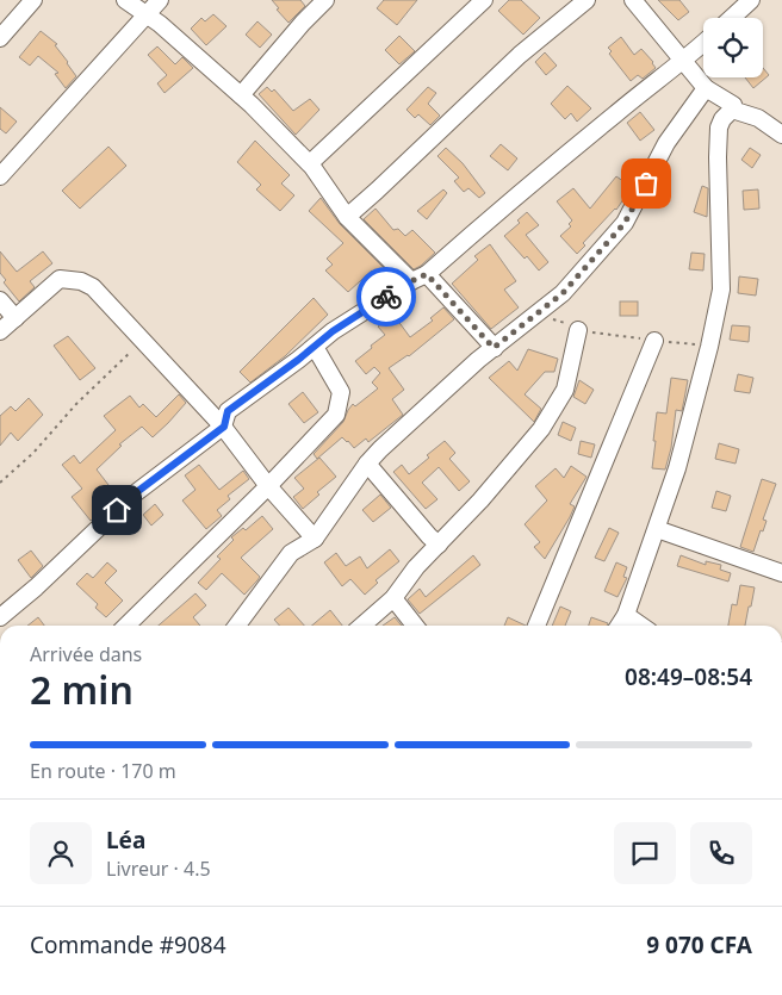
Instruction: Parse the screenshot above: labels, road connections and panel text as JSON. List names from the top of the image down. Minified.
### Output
{"page":{"heading":["2 min","Arrivée dans","08:49–08:54"],"panel":["Léa","Livreur · 4.5","Commande #9084","9 070 CFA"],"bar":"En route · 170 m"}}
